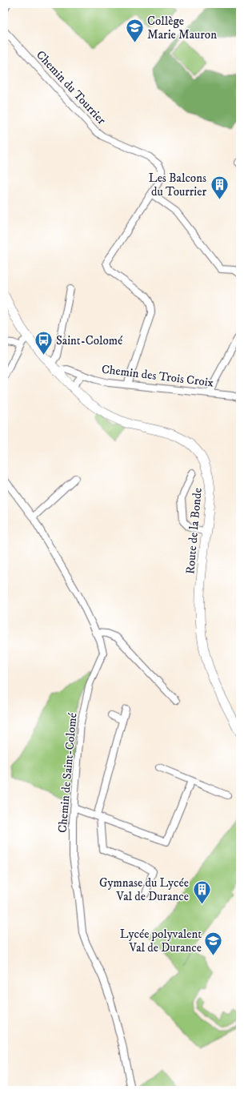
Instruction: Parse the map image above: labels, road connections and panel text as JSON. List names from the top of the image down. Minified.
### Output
{"streets":{"main road":["Route de la Bonde"],"street":["Chemin du Tourrier","Chemin des Trois Croix","Chemin de Saint-Colomé"]},"crossings":[["Chemin des Trois Croix","Route de la Bonde"]],"places":{"school or university":["Collège Marie Mauron","Lycée polyvalent Val de Durance"],"building":["Les Balcons du Tourrier","Gymnase du Lycée Val de Durance"],"bus stop":["Saint-Colomé"]}}
